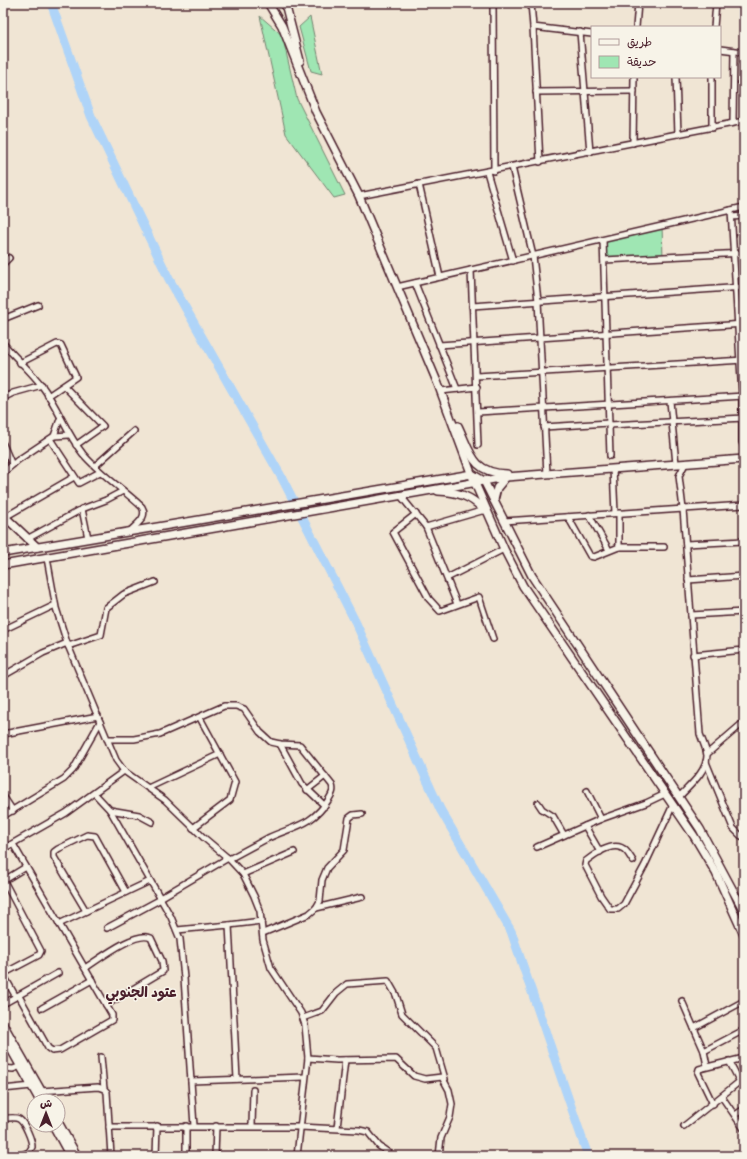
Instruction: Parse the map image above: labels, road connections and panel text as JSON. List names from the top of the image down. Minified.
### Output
{"districts":["عتود الجنوبي"],"legend":["طريق","حديقة"],"north":"top"}
